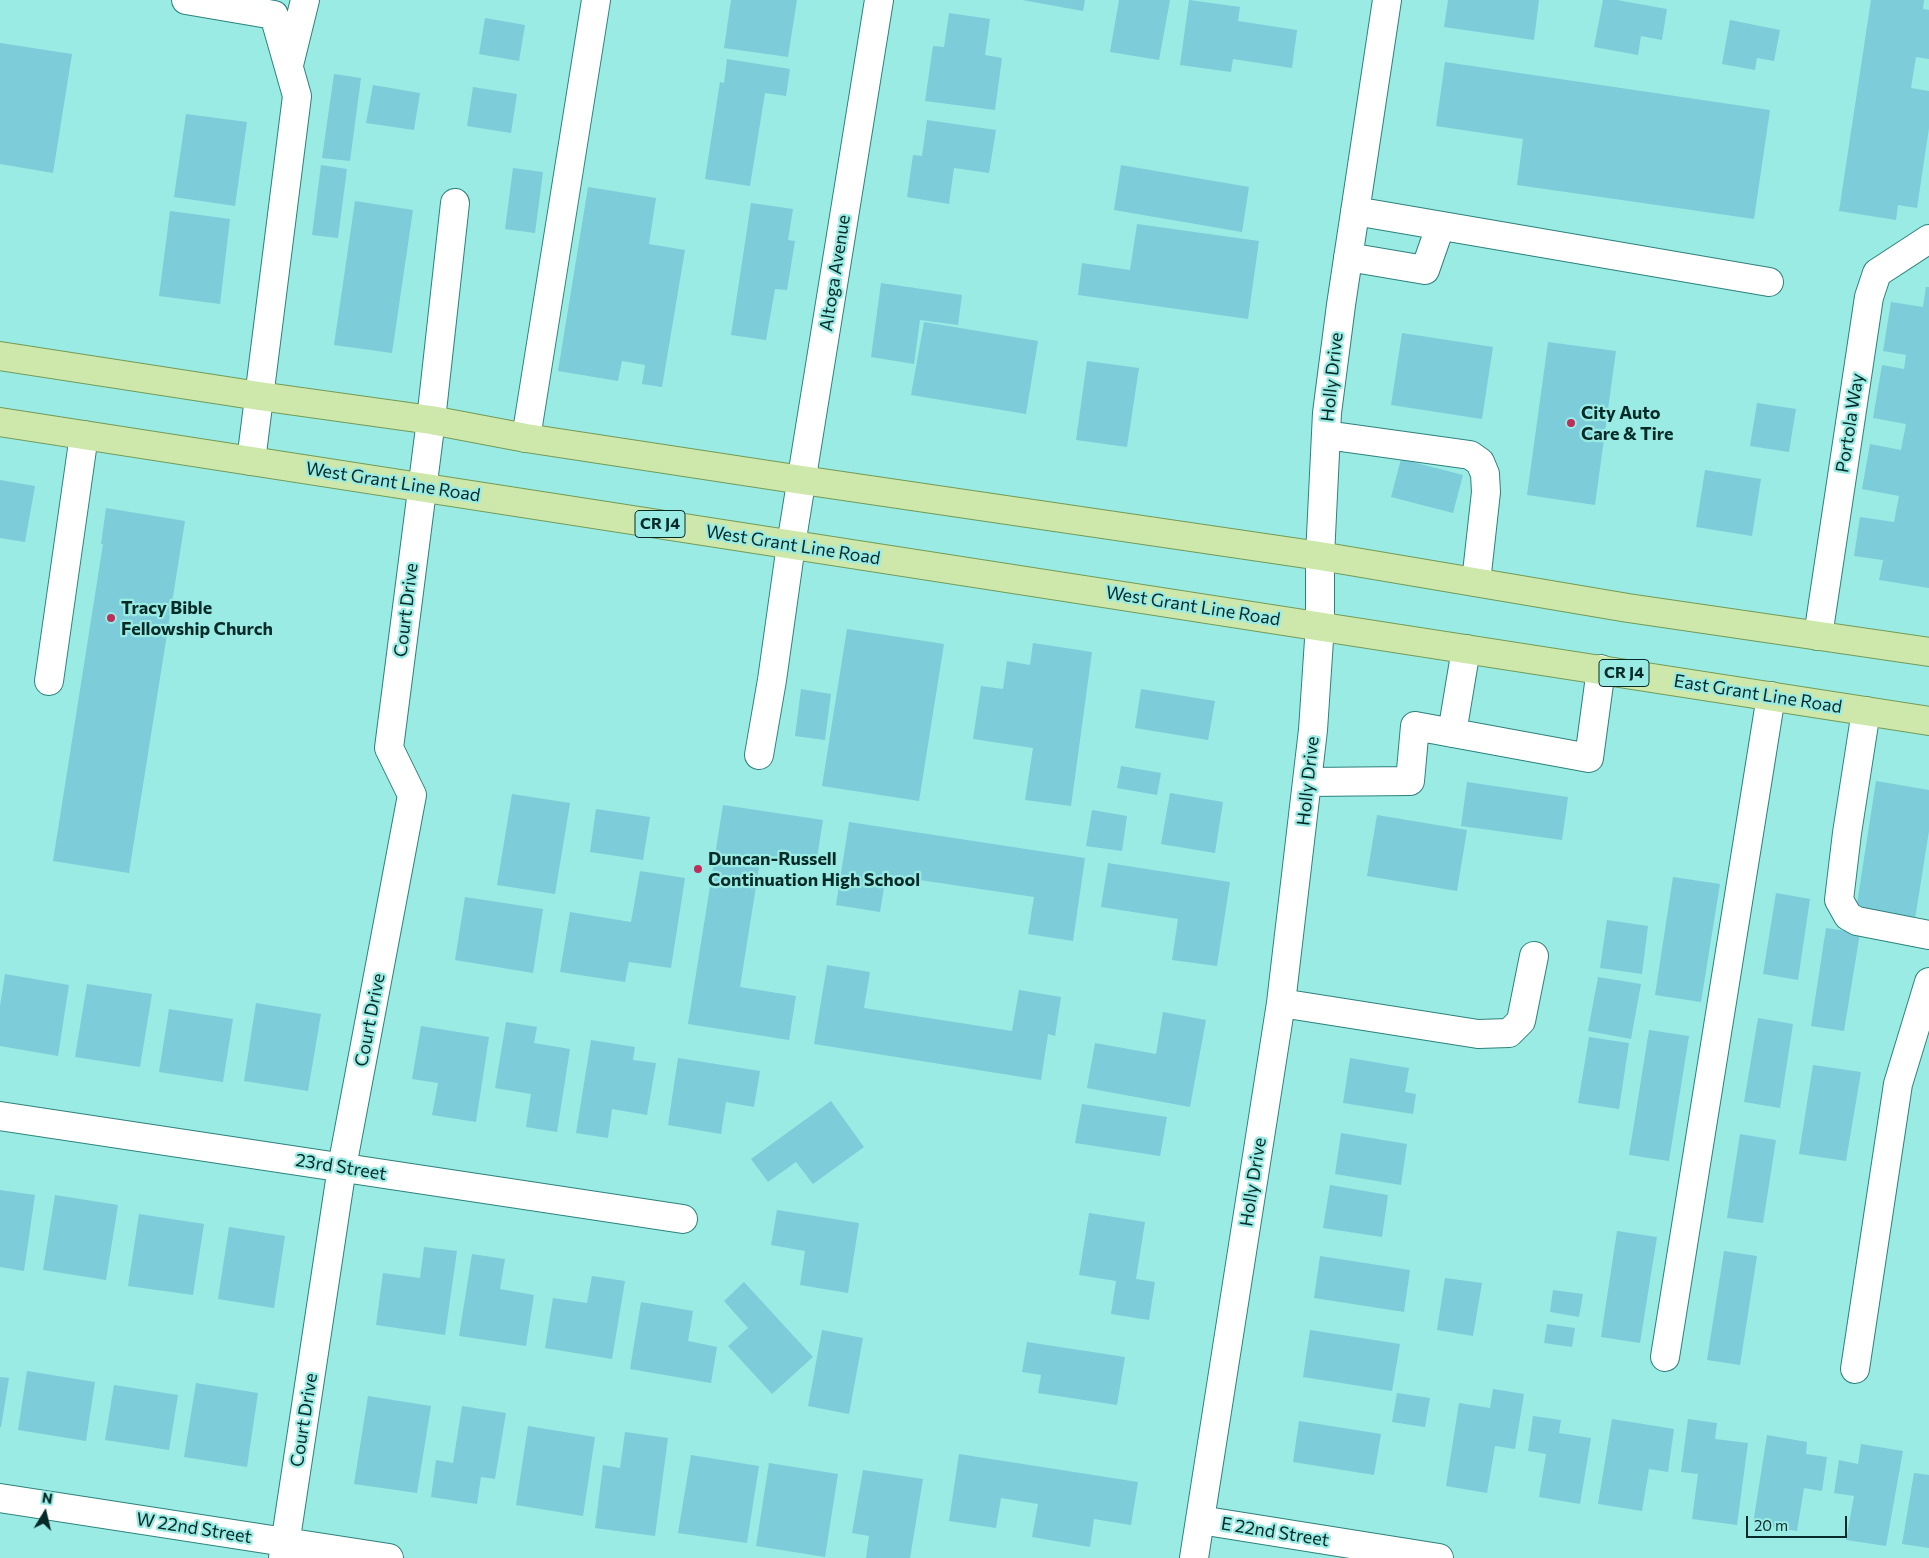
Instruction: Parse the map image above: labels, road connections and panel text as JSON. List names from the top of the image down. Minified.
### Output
{"streets":{"main road":["West Grant Line Road","CR J4","East Grant Line Road"],"street":["Altoga Avenue","Holly Drive","Portola Way","Court Drive","23rd Street","W 22nd Street","E 22nd Street"]},"crossings":[["Altoga Avenue","West Grant Line Road"],["Holly Drive","West Grant Line Road"],["Holly Drive","East Grant Line Road"],["Holly Drive","E 22nd Street"],["West Grant Line Road","Court Drive"],["West Grant Line Road","East Grant Line Road"],["Court Drive","23rd Street"],["Court Drive","W 22nd Street"]],"places":["City Auto Care & Tire","Tracy Bible Fellowship Church","Duncan-Russell Continuation High School"],"scale_bar":"20 m","north":"top"}
